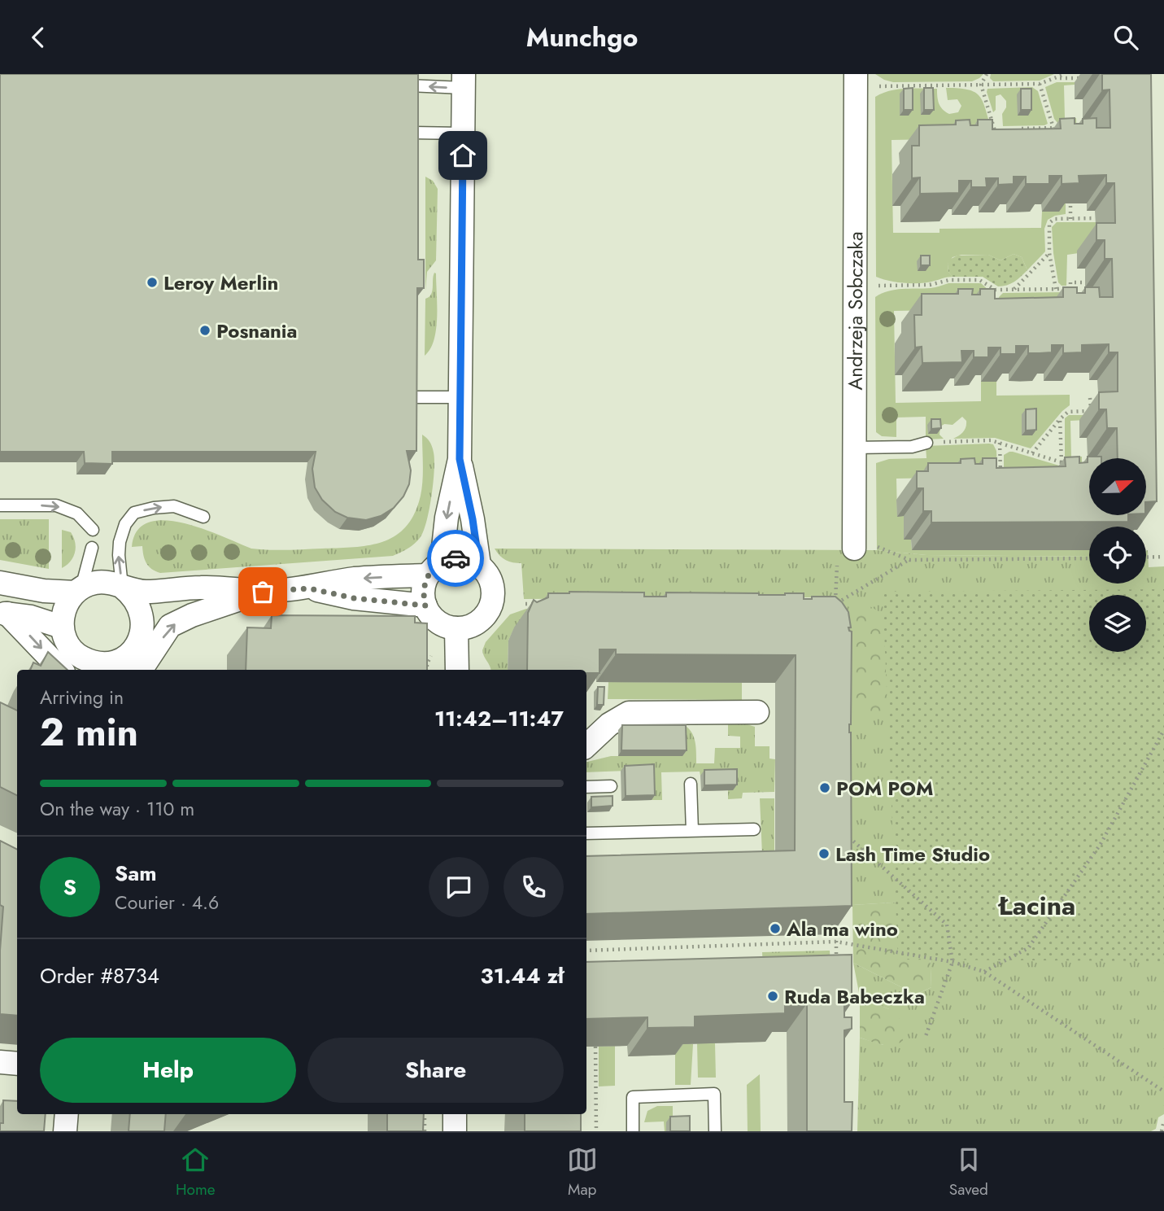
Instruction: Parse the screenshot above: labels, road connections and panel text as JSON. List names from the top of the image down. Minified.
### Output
{"streets":{"street":["Andrzeja Sobczaka"]},"districts":["Łacina"],"places":["Leroy Merlin","Posnania","POM POM","Lash Time Studio","Ala ma wino","Ruda Babeczka"],"north":"right","page":{"header":"Munchgo","heading":["2 min","Arriving in","11:42–11:47"],"panel":["Sam","Courier · 4.6","Order #8734","31.44 zł"],"bar":"On the way · 110 m","round":"S","buttons":["Help","Share"],"tabs":["Home","Map","Saved"]}}
